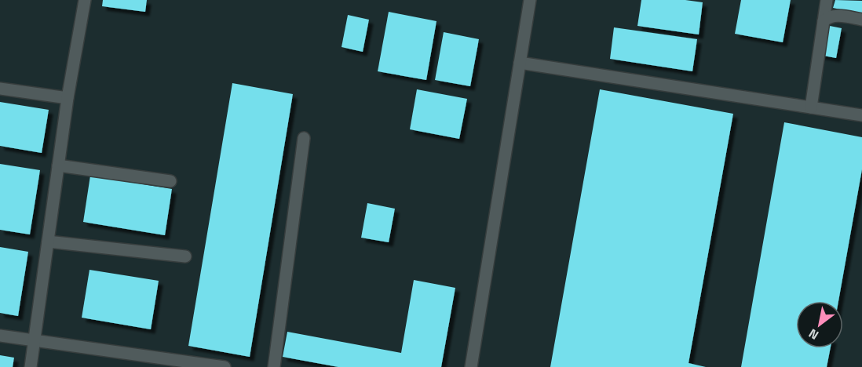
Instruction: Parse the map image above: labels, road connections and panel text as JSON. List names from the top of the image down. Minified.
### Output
{"north":"bottom left"}
